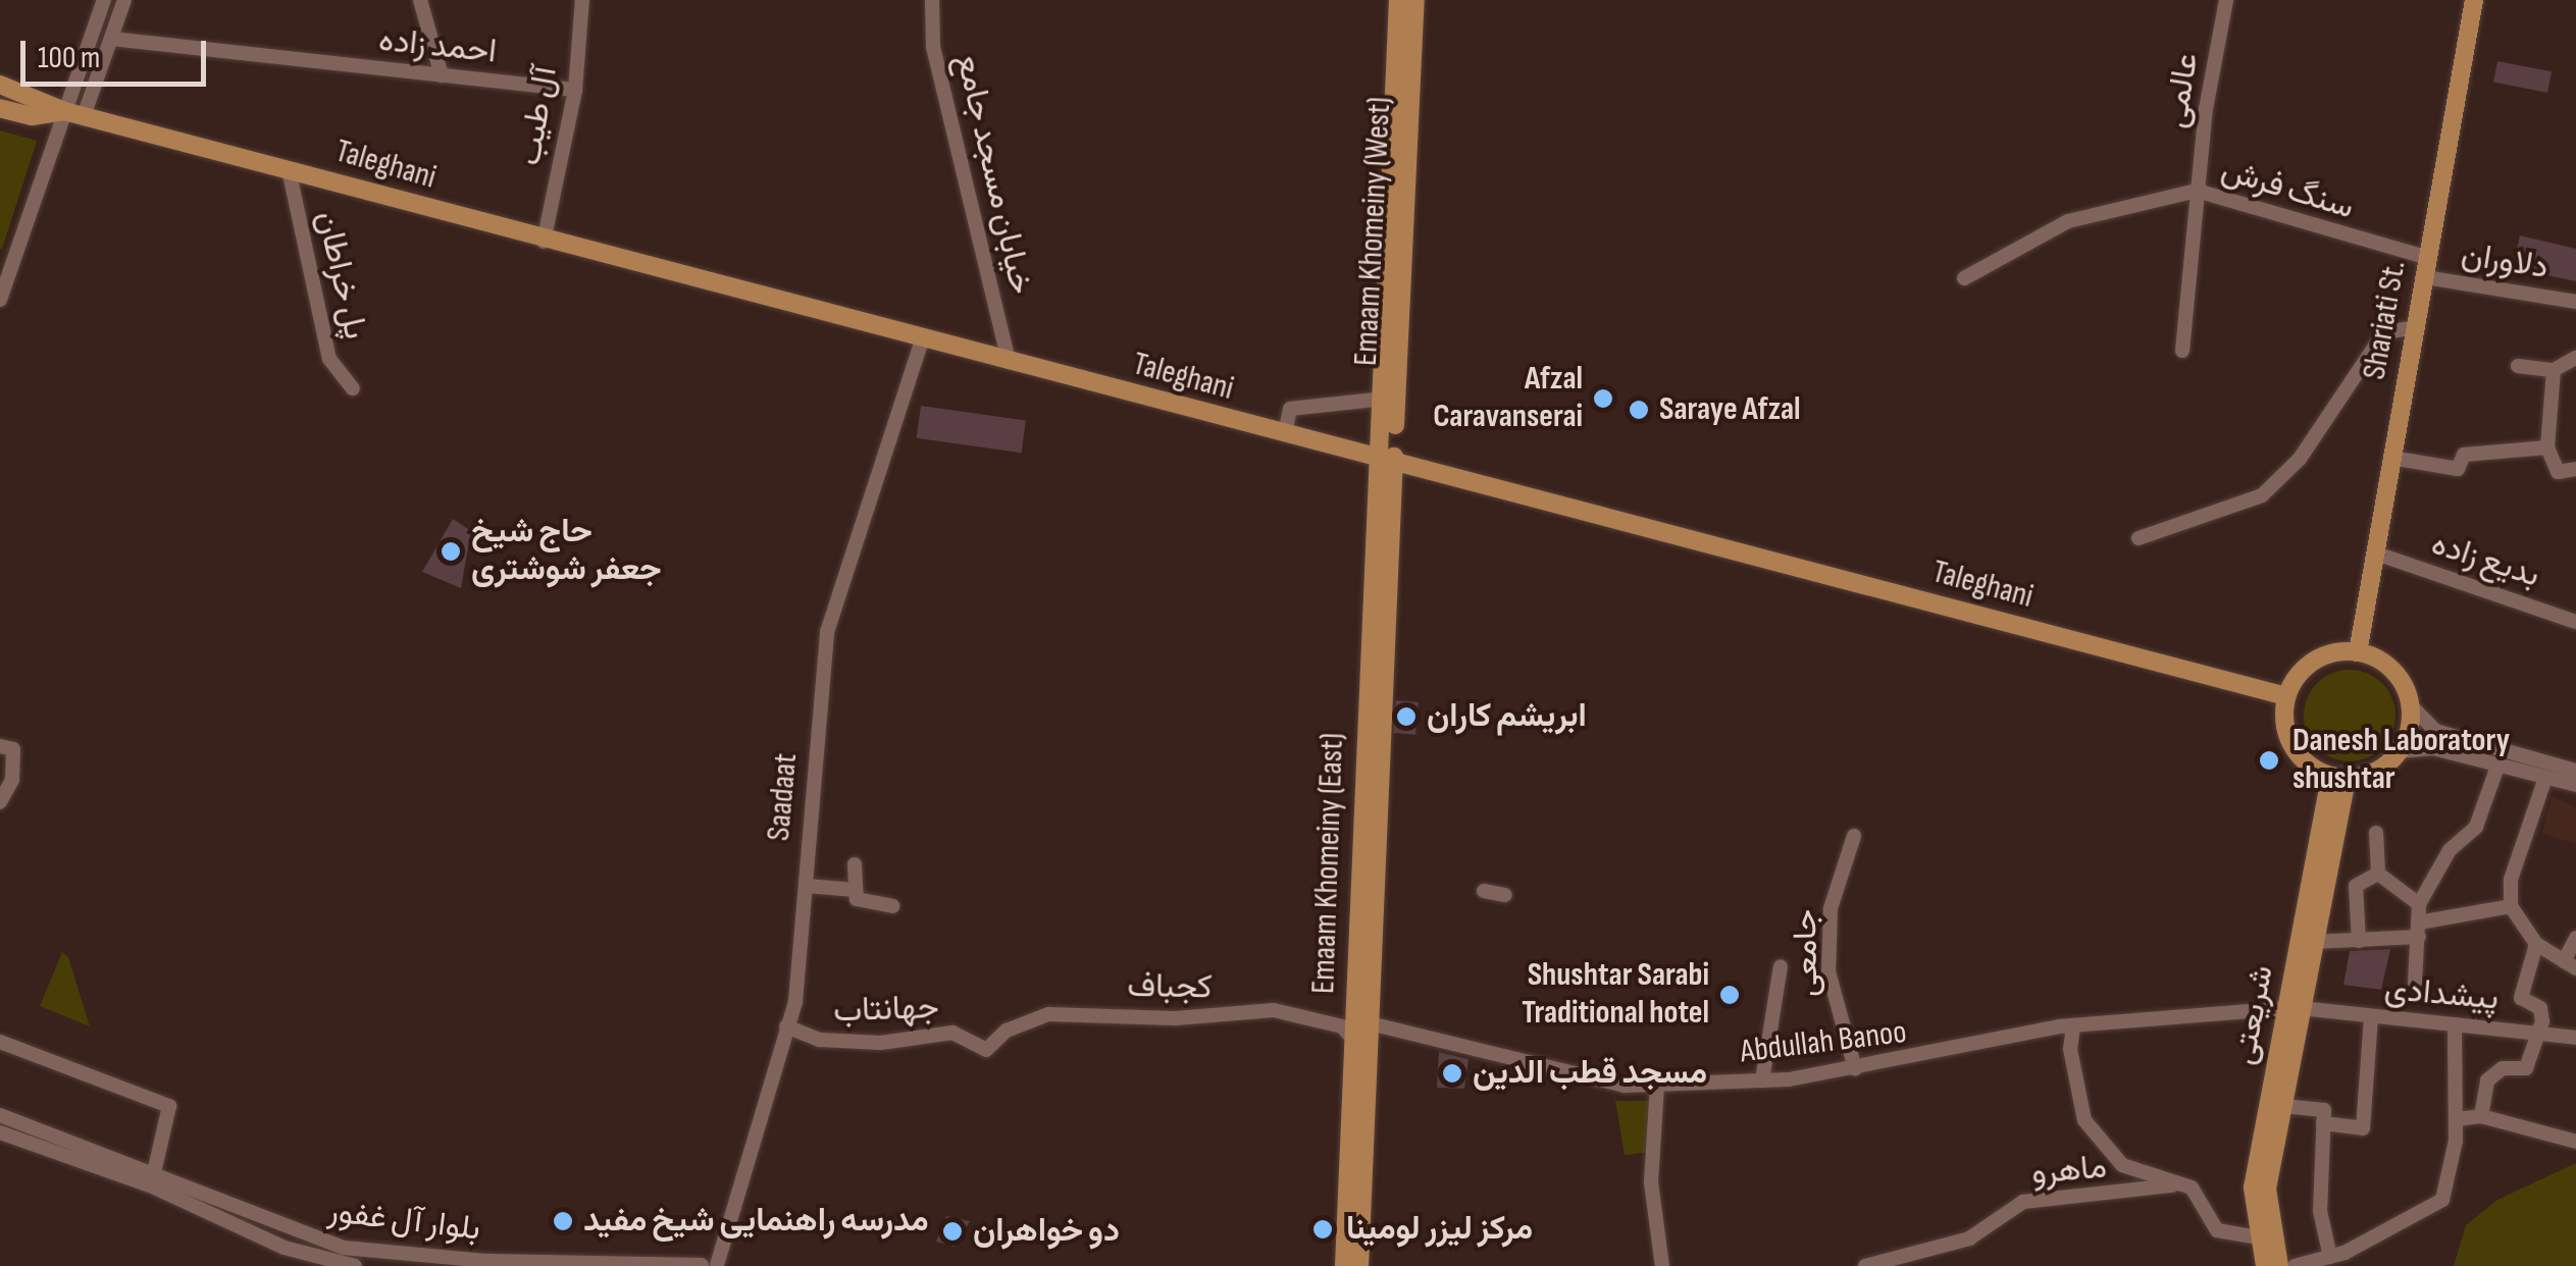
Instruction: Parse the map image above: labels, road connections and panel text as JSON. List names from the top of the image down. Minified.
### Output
{"streets":{"main road":["Taleghani","Emaam Khomeiny (West)","Shariati St.","Emaam Khomeiny (East)","شریعتی"],"street":["احمد زاده","عالمی","آل طیب","خیابان مسجد جامع","سنگ فرش","دلاوران","پل خراطان","بدیع زاده","Saadaat","جامعی","کجباف","پیشدادی","جهانتاب","Abdullah Banoo","ماهرو","بلوار آل غفور"]},"crossings":[["احمد زاده","آل طیب"],["عالمی","سنگ فرش"],["آل طیب","Taleghani"],["Taleghani","خیابان مسجد جامع"],["Taleghani","Emaam Khomeiny (West)"],["Taleghani","پل خراطان"],["Taleghani","Shariati St."],["Taleghani","Saadaat"],["Taleghani","Emaam Khomeiny (East)"],["Taleghani","شریعتی"],["سنگ فرش","دلاوران"],["سنگ فرش","Shariati St."],["Emaam Khomeiny (West)","Emaam Khomeiny (East)"],["دلاوران","Shariati St."],["Shariati St.","بدیع زاده"],["Shariati St.","شریعتی"],["Saadaat","جهانتاب"],["Saadaat","بلوار آل غفور"],["Emaam Khomeiny (East)","کجباف"],["Emaam Khomeiny (East)","Abdullah Banoo"],["جامعی","Abdullah Banoo"],["کجباف","جهانتاب"],["پیشدادی","شریعتی"],["پیشدادی","Abdullah Banoo"],["شریعتی","Abdullah Banoo"]],"places":["Afzal Caravanserai","Saraye Afzal","حاج شیخ جعفر شوشتری","ابریشم کاران","Danesh Laboratory shushtar","Shushtar Sarabi Traditional hotel","مسجد قطب الدین","مدرسه راهنمایی شیخ مفید","مرکز لیزر لومینا","دو خواهران"],"scale_bar":"100 m"}
